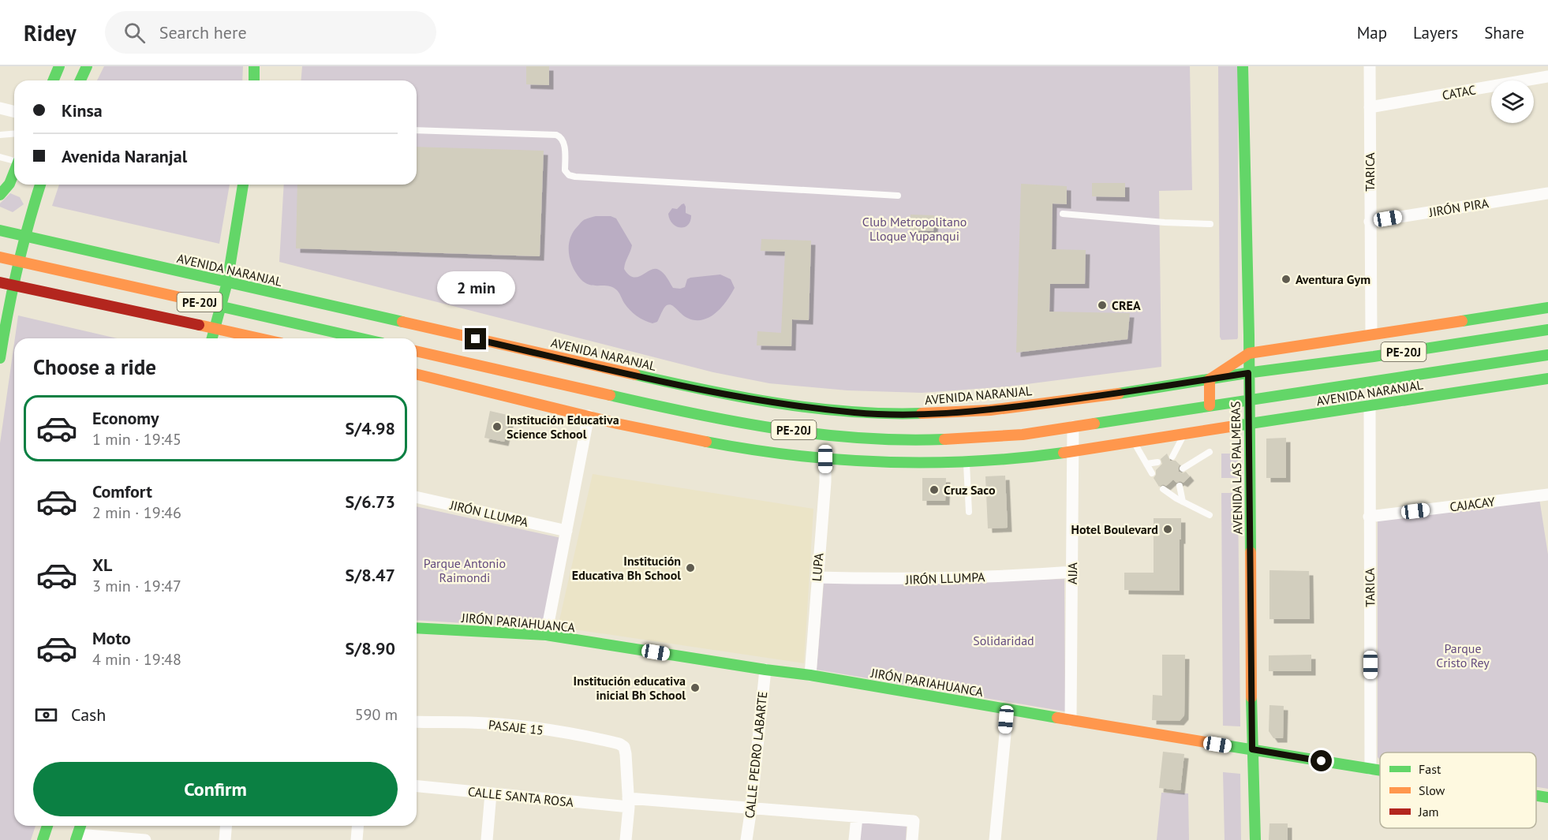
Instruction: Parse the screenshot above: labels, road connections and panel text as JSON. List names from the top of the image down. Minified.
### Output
{"streets":{"main road":["AVENIDA NARANJAL","PE-20J","AVENIDA LAS PALMERAS","JIRÓN PARIAHUANCA"],"street":["CATAC","TARICA","JIRÓN PIRA","CAJACAY","JIRÓN LLUMPA","LUPA","AIJA","PASAJE 15","CALLE PEDRO LABARTE","CALLE SANTA ROSA"]},"crossings":[["CATAC","TARICA"],["TARICA","JIRÓN PIRA"],["TARICA","AVENIDA NARANJAL"],["TARICA","CAJACAY"],["TARICA","JIRÓN PARIAHUANCA"],["AVENIDA NARANJAL","AVENIDA LAS PALMERAS"],["AVENIDA NARANJAL","LUPA"],["AVENIDA NARANJAL","AIJA"],["AVENIDA LAS PALMERAS","JIRÓN PARIAHUANCA"],["JIRÓN LLUMPA","LUPA"],["JIRÓN LLUMPA","AIJA"],["LUPA","JIRÓN PARIAHUANCA"],["AIJA","JIRÓN PARIAHUANCA"],["JIRÓN PARIAHUANCA","CALLE PEDRO LABARTE"],["PASAJE 15","CALLE SANTA ROSA"],["CALLE PEDRO LABARTE","CALLE SANTA ROSA"]],"parks":["Club Metropolitano Lloque Yupanqui","Parque Antonio Raimondi","Solidaridad","Parque Cristo Rey"],"places":["Aventura Gym","CREA","Institución Educativa Science School","Cruz Saco","Hotel Boulevard","Institución Educativa Bh School","Institución educativa inicial Bh School"],"legend":["Fast","Slow","Jam"],"page":{"header":"Ridey","search":"Search here","nav":["Map","Layers","Share"],"banner":["Kinsa","Avenida Naranjal"],"bubble":"2 min","heading":"Choose a ride","list":[{"name":"Economy","note":"1 min · 19:45","value":"S/4.98"},{"name":"Comfort","note":"2 min · 19:46","value":"S/6.73"},{"name":"XL","note":"3 min · 19:47","value":"S/8.47"},{"name":"Moto","note":"4 min · 19:48","value":"S/8.90"}],"pay":["Cash","590 m"],"buttons":"Confirm"}}
